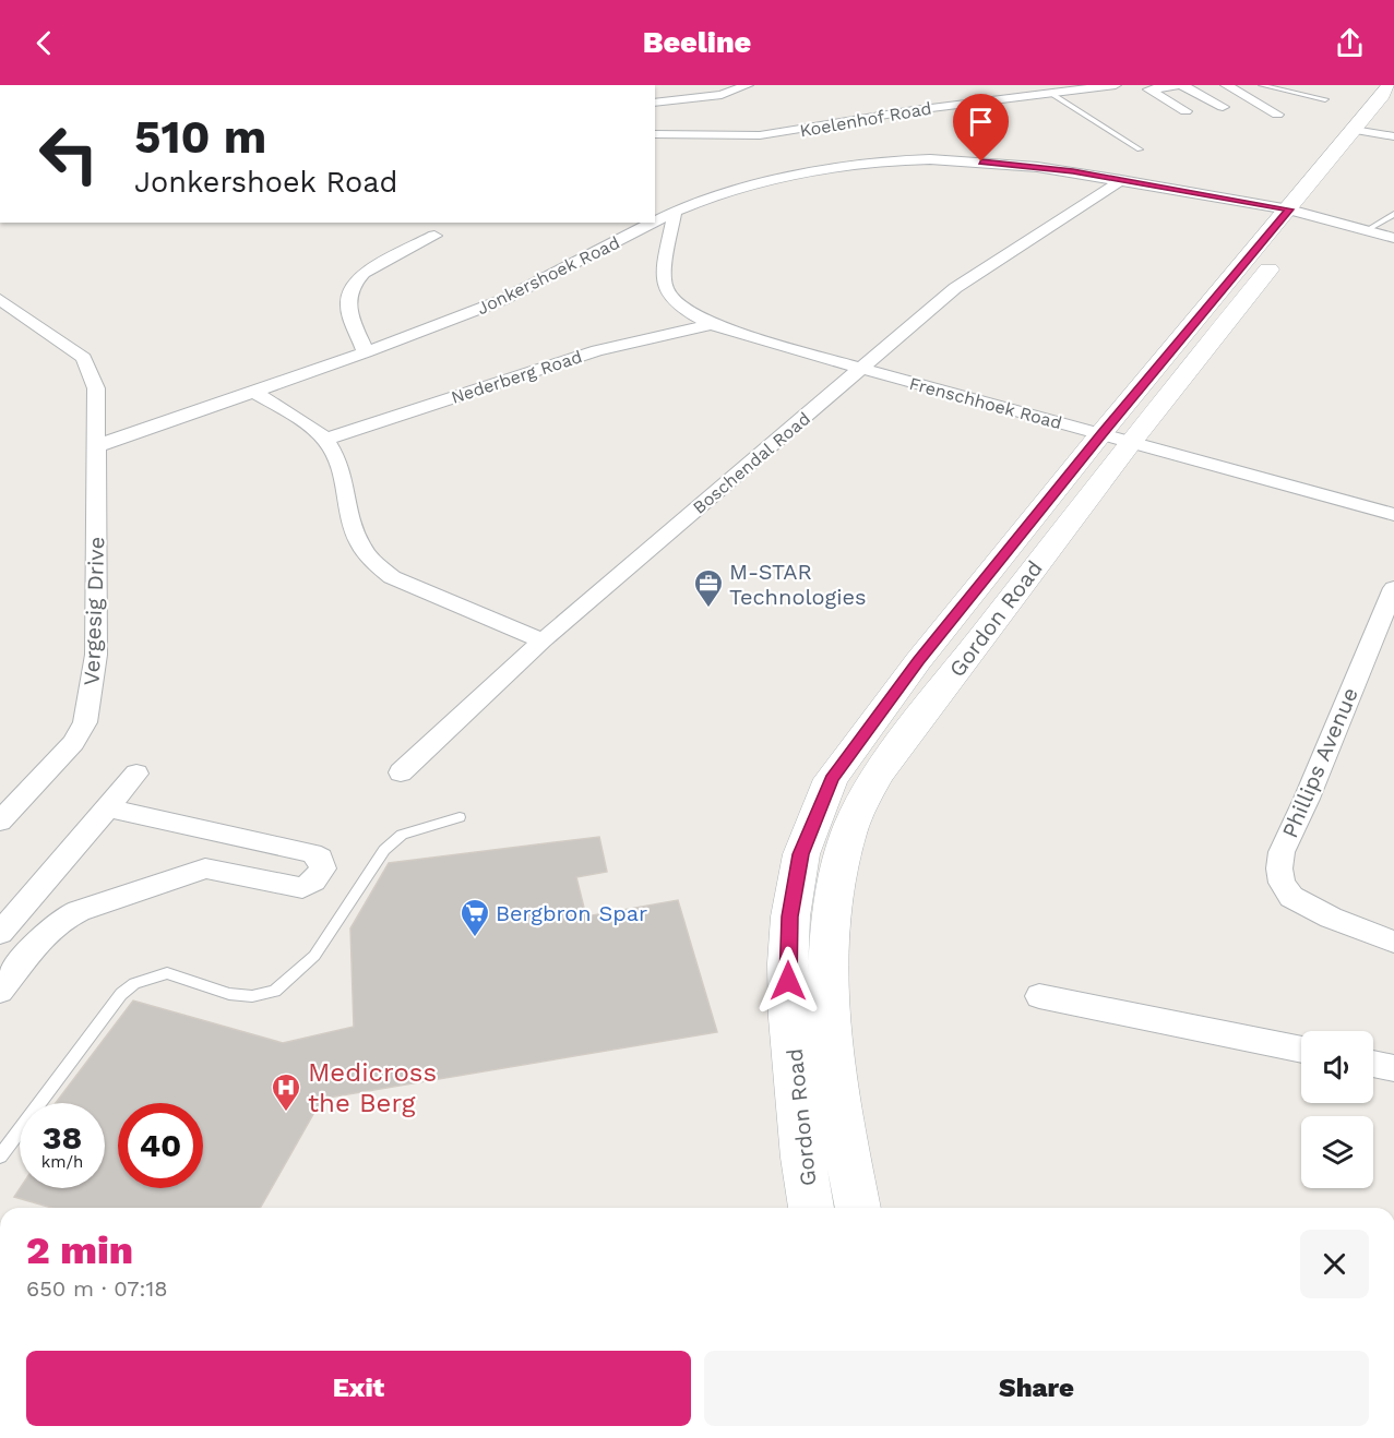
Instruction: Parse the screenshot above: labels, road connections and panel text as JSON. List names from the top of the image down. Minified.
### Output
{"streets":{"street":["Koelenhof Road","Jonkershoek Road","Nederberg Road","Frenschhoek Road","Boschendal Road","Vergesig Drive","Gordon Road","Phillips Avenue"]},"crossings":[["Jonkershoek Road","Frenschhoek Road"],["Jonkershoek Road","Boschendal Road"],["Jonkershoek Road","Vergesig Drive"],["Jonkershoek Road","Gordon Road"],["Nederberg Road","Frenschhoek Road"],["Frenschhoek Road","Boschendal Road"],["Frenschhoek Road","Gordon Road"]],"places":{"office":["M-STAR Technologies"],"supermarket":["Bergbron Spar"],"hospital":["Medicross the Berg"]},"page":{"header":"Beeline","turn":["510 m","Jonkershoek Road"],"speed":"38 km/h","limit":"40","heading":["2 min","650 m · 07:18"],"buttons":["Exit","Share"]}}
